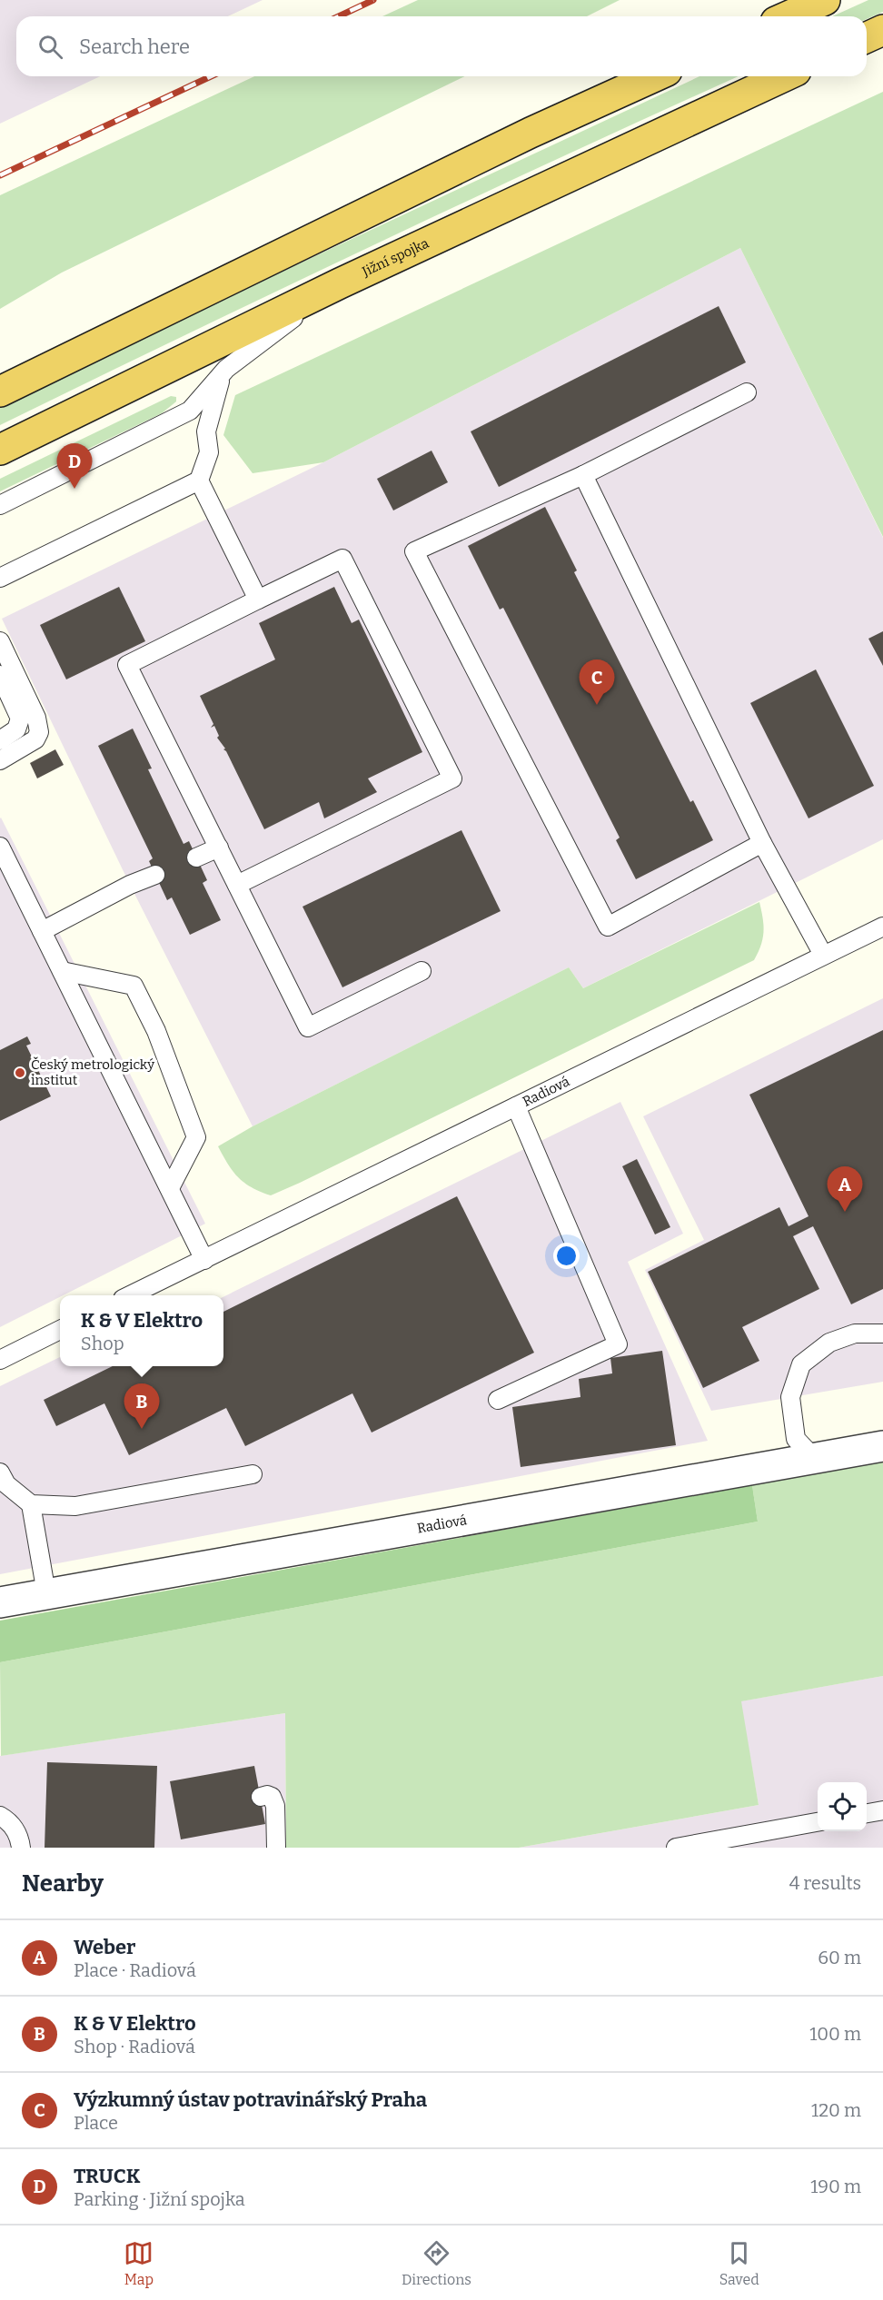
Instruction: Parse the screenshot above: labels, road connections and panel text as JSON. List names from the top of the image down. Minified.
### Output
{"streets":{"highway":["Jižní spojka"],"street":["Radiová"]},"places":["Český metrologický institut"],"page":{"search":"Search here","pins":["D","C","A","B"],"popup":["K & V Elektro","Shop"],"heading":["Nearby","4 results"],"list":[{"mark":"A","name":"Weber","note":"Place · Radiová","value":"60 m"},{"mark":"B","name":"K & V Elektro","note":"Shop · Radiová","value":"100 m"},{"mark":"C","name":"Výzkumný ústav potravinářský Praha","note":"Place","value":"120 m"},{"mark":"D","name":"TRUCK","note":"Parking · Jižní spojka","value":"190 m"}],"nav":["Map","Directions","Saved"]}}
